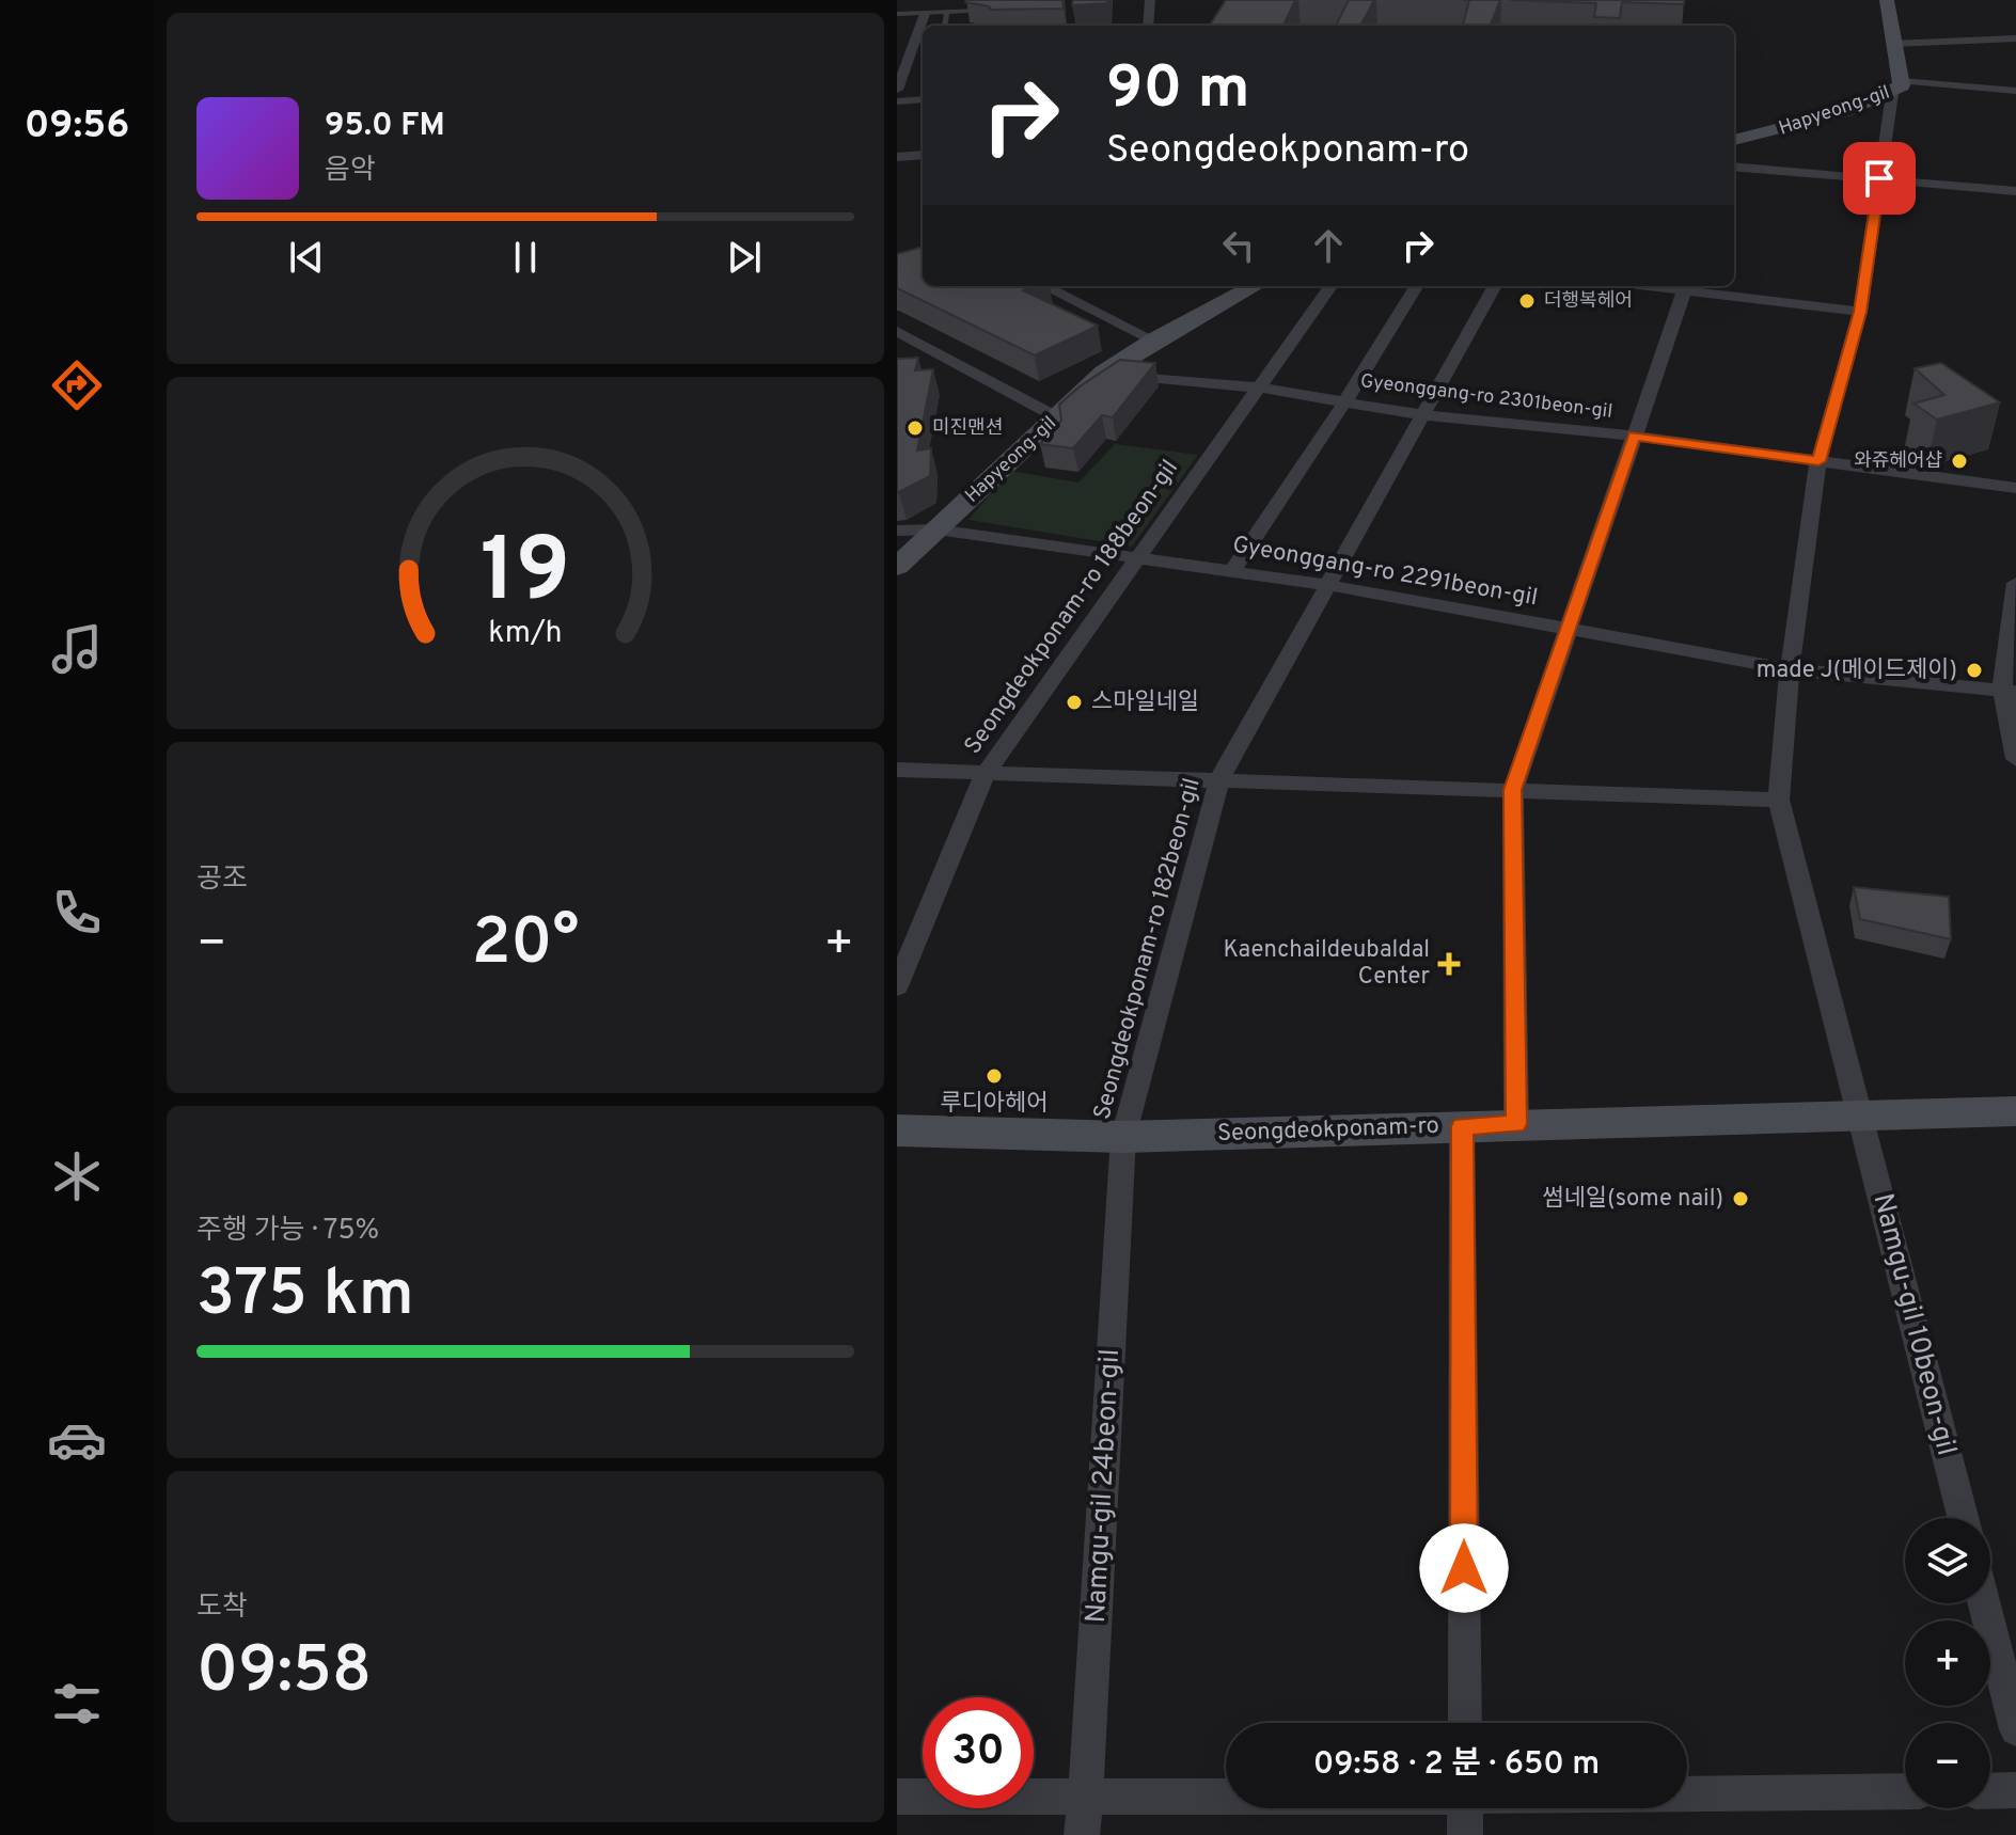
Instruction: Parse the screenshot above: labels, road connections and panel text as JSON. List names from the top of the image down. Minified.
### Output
{"streets":{"street":["Hapyeong-gil","Gyeonggang-ro 2301beon-gil","Gyeonggang-ro 2291beon-gil","Seongdeokponam-ro 188beon-gil","Seongdeokponam-ro 182beon-gil","Seongdeokponam-ro","Namgu-gil 10beon-gil","Namgu-gil 24beon-gil"]},"crossings":[["Hapyeong-gil","Gyeonggang-ro 2301beon-gil"],["Hapyeong-gil","Gyeonggang-ro 2291beon-gil"],["Hapyeong-gil","Namgu-gil 10beon-gil"],["Gyeonggang-ro 2301beon-gil","Seongdeokponam-ro 188beon-gil"],["Gyeonggang-ro 2301beon-gil","Seongdeokponam-ro 182beon-gil"],["Gyeonggang-ro 2301beon-gil","Namgu-gil 10beon-gil"],["Gyeonggang-ro 2291beon-gil","Seongdeokponam-ro 188beon-gil"],["Gyeonggang-ro 2291beon-gil","Seongdeokponam-ro 182beon-gil"],["Gyeonggang-ro 2291beon-gil","Namgu-gil 10beon-gil"],["Seongdeokponam-ro 182beon-gil","Seongdeokponam-ro"],["Seongdeokponam-ro 182beon-gil","Namgu-gil 24beon-gil"],["Seongdeokponam-ro","Namgu-gil 10beon-gil"],["Seongdeokponam-ro","Namgu-gil 24beon-gil"]],"places":{"other":["더행복헤어","미진맨션","와쥬헤어샵","made J(메이드제이)","스마일네일","루디아헤어","썸네일(some nail)"],"health":["Kaenchaildeubaldal Center"]},"page":{"tabs":"09:56","turn":["90 m","Seongdeokponam-ro"],"song":["95.0 FM","음악"],"tile":["공조",["주행 가능 · 75%","375 km"],["도착","09:58"]],"heat":["−","20°","+"],"map_buttons":["+","−"],"limit":"30","trip":"09:58 · 2 분 · 650 m","gauge":["19","km/h"]}}
